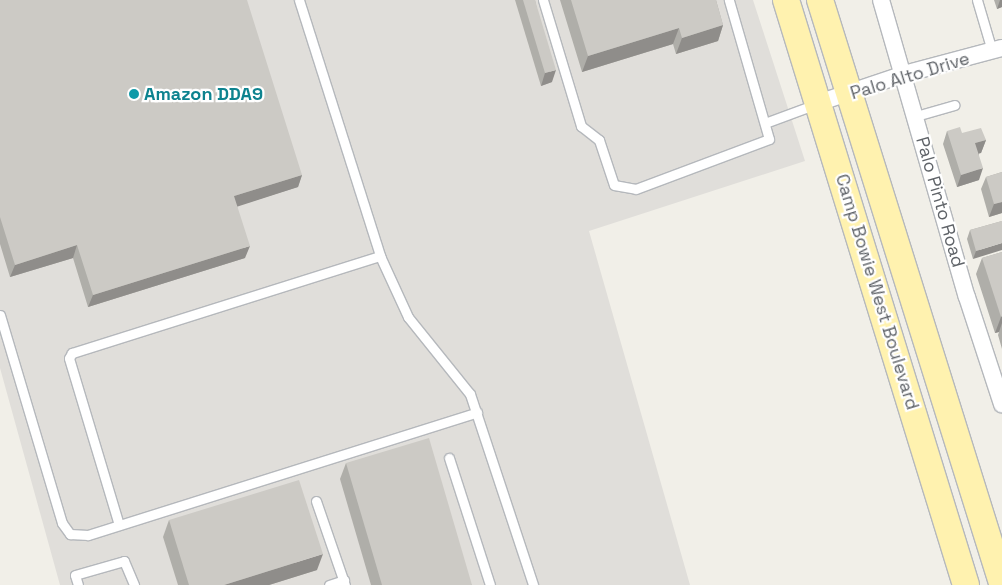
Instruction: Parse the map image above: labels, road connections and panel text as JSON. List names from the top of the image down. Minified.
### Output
{"streets":{"main road":["Camp Bowie West Boulevard"],"street":["Palo Alto Drive","Palo Pinto Road"]},"crossings":[["Palo Alto Drive","Palo Pinto Road"],["Palo Alto Drive","Camp Bowie West Boulevard"]],"places":["Amazon DDA9"]}
